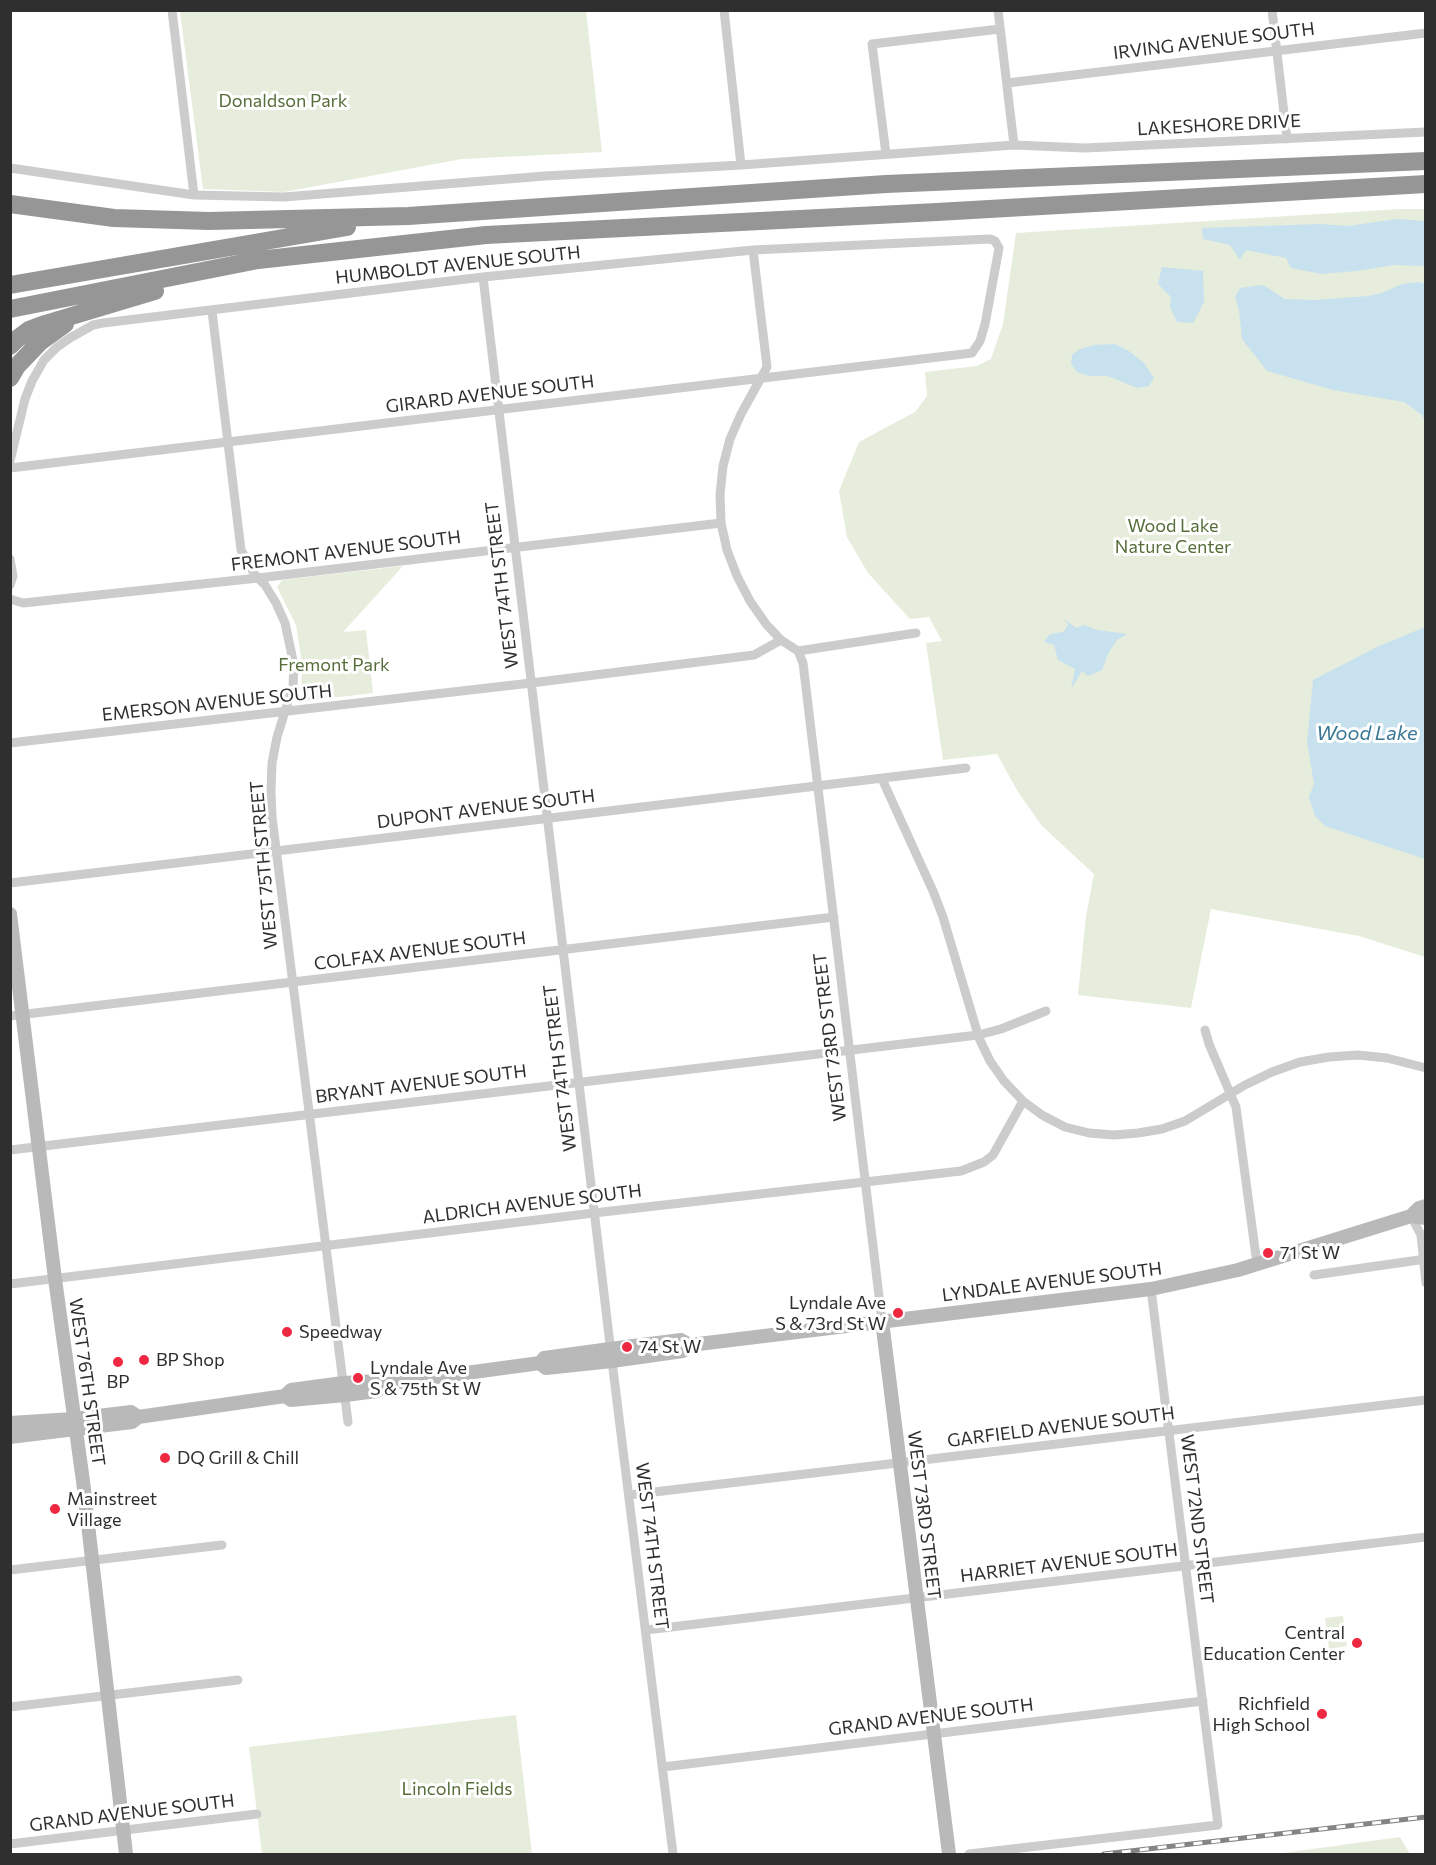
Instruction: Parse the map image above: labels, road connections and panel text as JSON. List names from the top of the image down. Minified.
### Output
{"streets":{"main road":["WEST 73RD STREET","LYNDALE AVENUE SOUTH","WEST 76TH STREET"],"street":["IRVING AVENUE SOUTH","LAKESHORE DRIVE","HUMBOLDT AVENUE SOUTH","GIRARD AVENUE SOUTH","FREMONT AVENUE SOUTH","WEST 74TH STREET","EMERSON AVENUE SOUTH","DUPONT AVENUE SOUTH","WEST 75TH STREET","COLFAX AVENUE SOUTH","BRYANT AVENUE SOUTH","ALDRICH AVENUE SOUTH","GARFIELD AVENUE SOUTH","WEST 72ND STREET","HARRIET AVENUE SOUTH","GRAND AVENUE SOUTH"]},"crossings":[["HUMBOLDT AVENUE SOUTH","GIRARD AVENUE SOUTH"],["HUMBOLDT AVENUE SOUTH","WEST 74TH STREET"],["HUMBOLDT AVENUE SOUTH","WEST 75TH STREET"],["GIRARD AVENUE SOUTH","WEST 74TH STREET"],["GIRARD AVENUE SOUTH","WEST 75TH STREET"],["FREMONT AVENUE SOUTH","WEST 74TH STREET"],["FREMONT AVENUE SOUTH","WEST 75TH STREET"],["WEST 74TH STREET","EMERSON AVENUE SOUTH"],["WEST 74TH STREET","DUPONT AVENUE SOUTH"],["WEST 74TH STREET","COLFAX AVENUE SOUTH"],["WEST 74TH STREET","BRYANT AVENUE SOUTH"],["WEST 74TH STREET","ALDRICH AVENUE SOUTH"],["WEST 74TH STREET","LYNDALE AVENUE SOUTH"],["WEST 74TH STREET","GARFIELD AVENUE SOUTH"],["WEST 74TH STREET","HARRIET AVENUE SOUTH"],["WEST 74TH STREET","GRAND AVENUE SOUTH"],["EMERSON AVENUE SOUTH","WEST 75TH STREET"],["DUPONT AVENUE SOUTH","WEST 75TH STREET"],["DUPONT AVENUE SOUTH","WEST 73RD STREET"],["WEST 75TH STREET","COLFAX AVENUE SOUTH"],["WEST 75TH STREET","BRYANT AVENUE SOUTH"],["WEST 75TH STREET","ALDRICH AVENUE SOUTH"],["WEST 75TH STREET","LYNDALE AVENUE SOUTH"],["COLFAX AVENUE SOUTH","WEST 73RD STREET"],["COLFAX AVENUE SOUTH","WEST 76TH STREET"],["WEST 73RD STREET","BRYANT AVENUE SOUTH"],["WEST 73RD STREET","ALDRICH AVENUE SOUTH"],["WEST 73RD STREET","LYNDALE AVENUE SOUTH"],["WEST 73RD STREET","GARFIELD AVENUE SOUTH"],["WEST 73RD STREET","HARRIET AVENUE SOUTH"],["WEST 73RD STREET","GRAND AVENUE SOUTH"],["BRYANT AVENUE SOUTH","WEST 76TH STREET"],["ALDRICH AVENUE SOUTH","WEST 76TH STREET"],["LYNDALE AVENUE SOUTH","WEST 76TH STREET"],["LYNDALE AVENUE SOUTH","WEST 72ND STREET"],["WEST 76TH STREET","GRAND AVENUE SOUTH"],["GARFIELD AVENUE SOUTH","WEST 72ND STREET"],["WEST 72ND STREET","HARRIET AVENUE SOUTH"],["WEST 72ND STREET","GRAND AVENUE SOUTH"]],"water":["Wood Lake"],"parks":["Donaldson Park","Wood Lake Nature Center","Fremont Park","Lincoln Fields"],"places":["71 St W","Lyndale Ave S & 73rd St W","Speedway","74 St W","BP Shop","BP","Lyndale Ave S & 75th St W","DQ Grill & Chill","Mainstreet Village","Central Education Center","Richfield High School"]}
